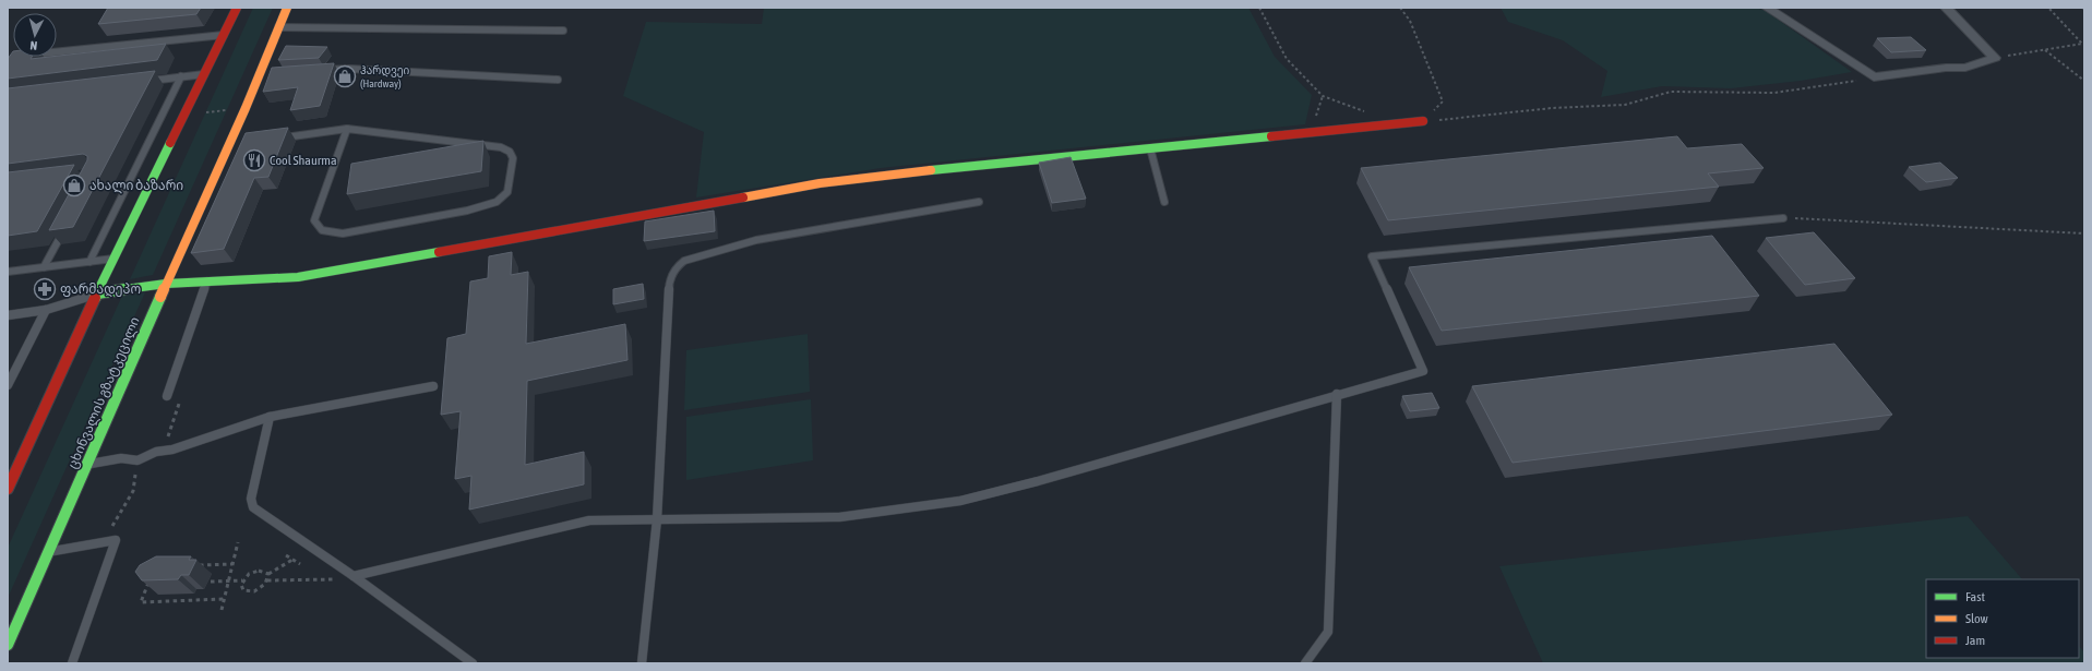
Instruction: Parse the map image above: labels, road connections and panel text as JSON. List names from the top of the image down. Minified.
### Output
{"streets":{"main road":["ცხინვალის გზატკეცილი"]},"places":{"shop":["ჰარდვეი (Hardway)","ახალი ბაზარი"],"restaurant":["Cool Shaurma"],"pharmacy":["ფარმადეპო"]},"legend":["Fast","Slow","Jam"],"north":"bottom"}
